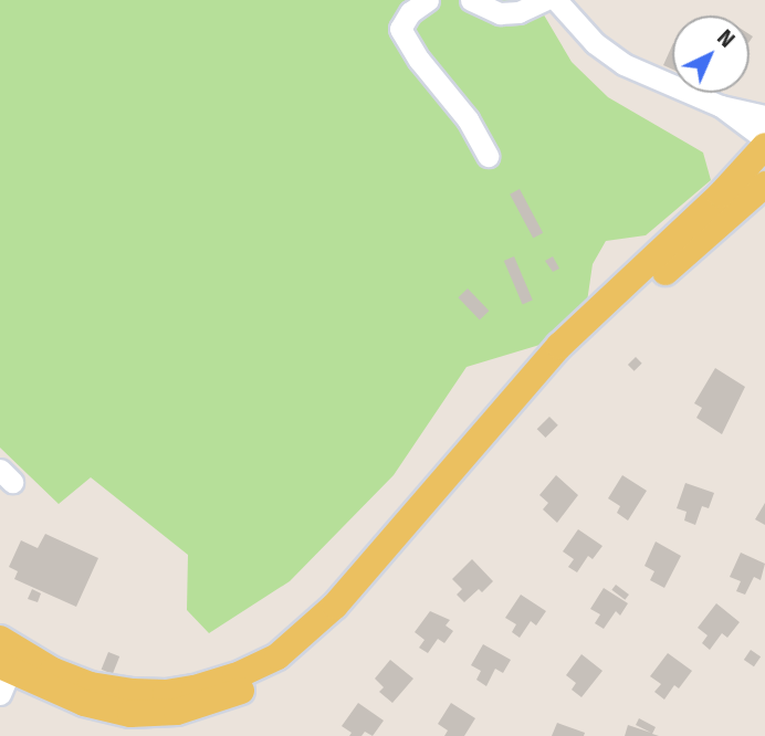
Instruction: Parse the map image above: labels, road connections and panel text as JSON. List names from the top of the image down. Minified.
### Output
{"north":"top right"}
